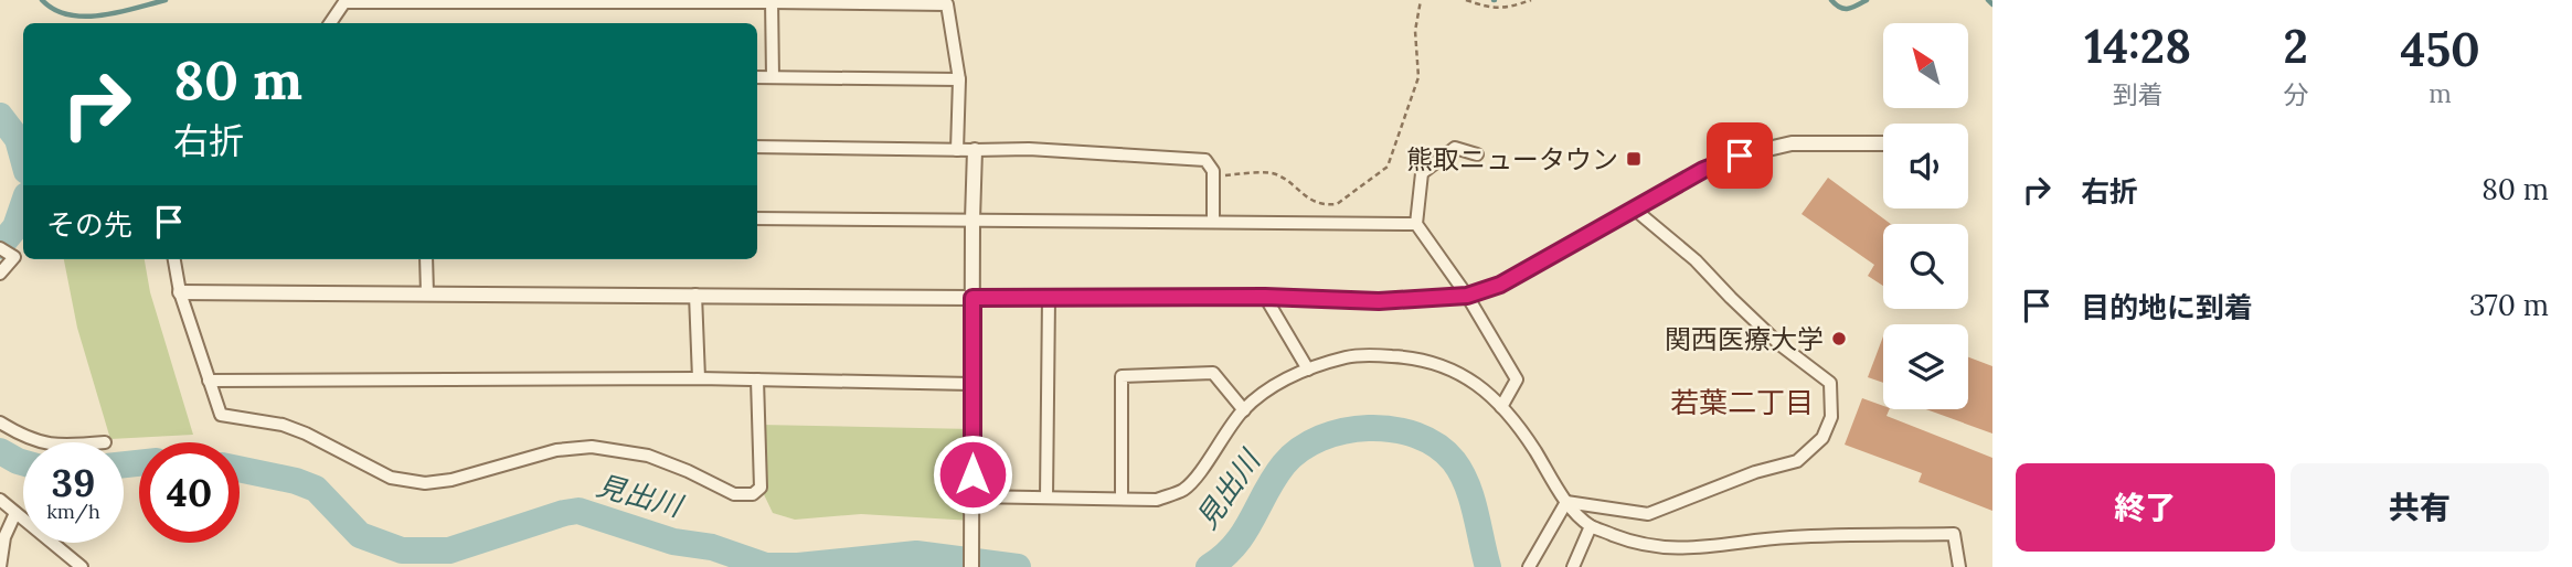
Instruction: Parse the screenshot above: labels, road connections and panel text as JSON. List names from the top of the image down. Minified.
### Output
{"districts":["若葉二丁目"],"water":["見出川"],"places":{"transit":["熊取ニュータウン"],"other":["関西医療大学"]},"north":"top left","page":{"eta":["14:28","到着","2","分","450","m"],"turn":["80 m","右折"],"list":[{"name":"右折","value":"80 m"},{"name":"目的地に到着","value":"370 m"}],"then":"その先","speed":"39 km/h","limit":"40","buttons":["終了","共有"]}}
